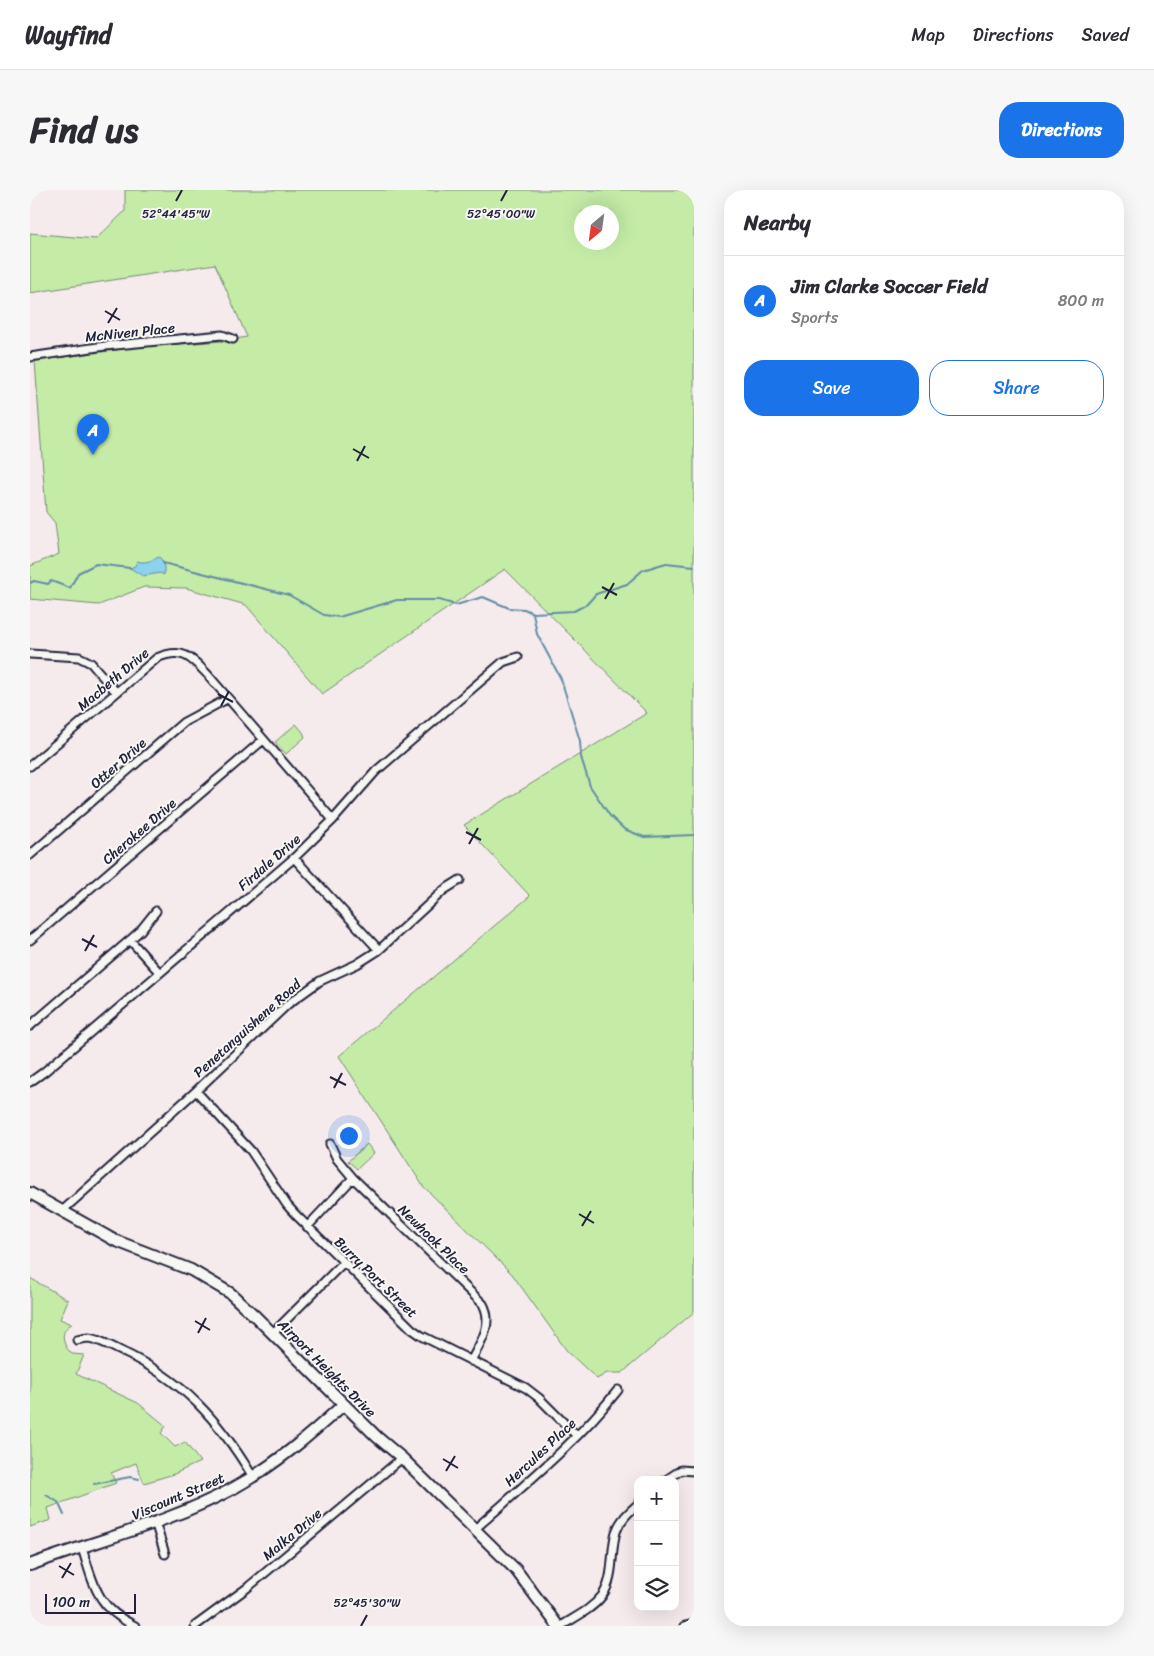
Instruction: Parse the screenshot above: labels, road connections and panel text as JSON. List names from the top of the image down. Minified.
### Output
{"streets":{"street":["McNiven Place","Macbeth Drive","Otter Drive","Cherokee Drive","Firdale Drive","Penetanguishene Road","Newhook Place","Burry Port Street","Airport Heights Drive","Hercules Place","Viscount Street","Malka Drive"]},"crossings":[["Macbeth Drive","Otter Drive"],["Macbeth Drive","Cherokee Drive"],["Macbeth Drive","Firdale Drive"],["Penetanguishene Road","Burry Port Street"],["Penetanguishene Road","Airport Heights Drive"],["Newhook Place","Burry Port Street"],["Burry Port Street","Hercules Place"],["Airport Heights Drive","Hercules Place"],["Airport Heights Drive","Viscount Street"],["Airport Heights Drive","Malka Drive"]],"scale_bar":"100 m","north":"bottom left","page":{"header":"Wayfind","nav":["Map","Directions","Saved"],"title":"Find us","buttons":["Directions",["Save","Share"]],"heading":"Nearby","list":[{"mark":"A","name":"Jim Clarke Soccer Field","note":"Sports","value":"800 m"}],"pins":"A","map_buttons":["+","−"],"scale":"100 m"},"coordinates":["52°44'45\"W","52°45'00\"W","52°45'30\"W"]}
